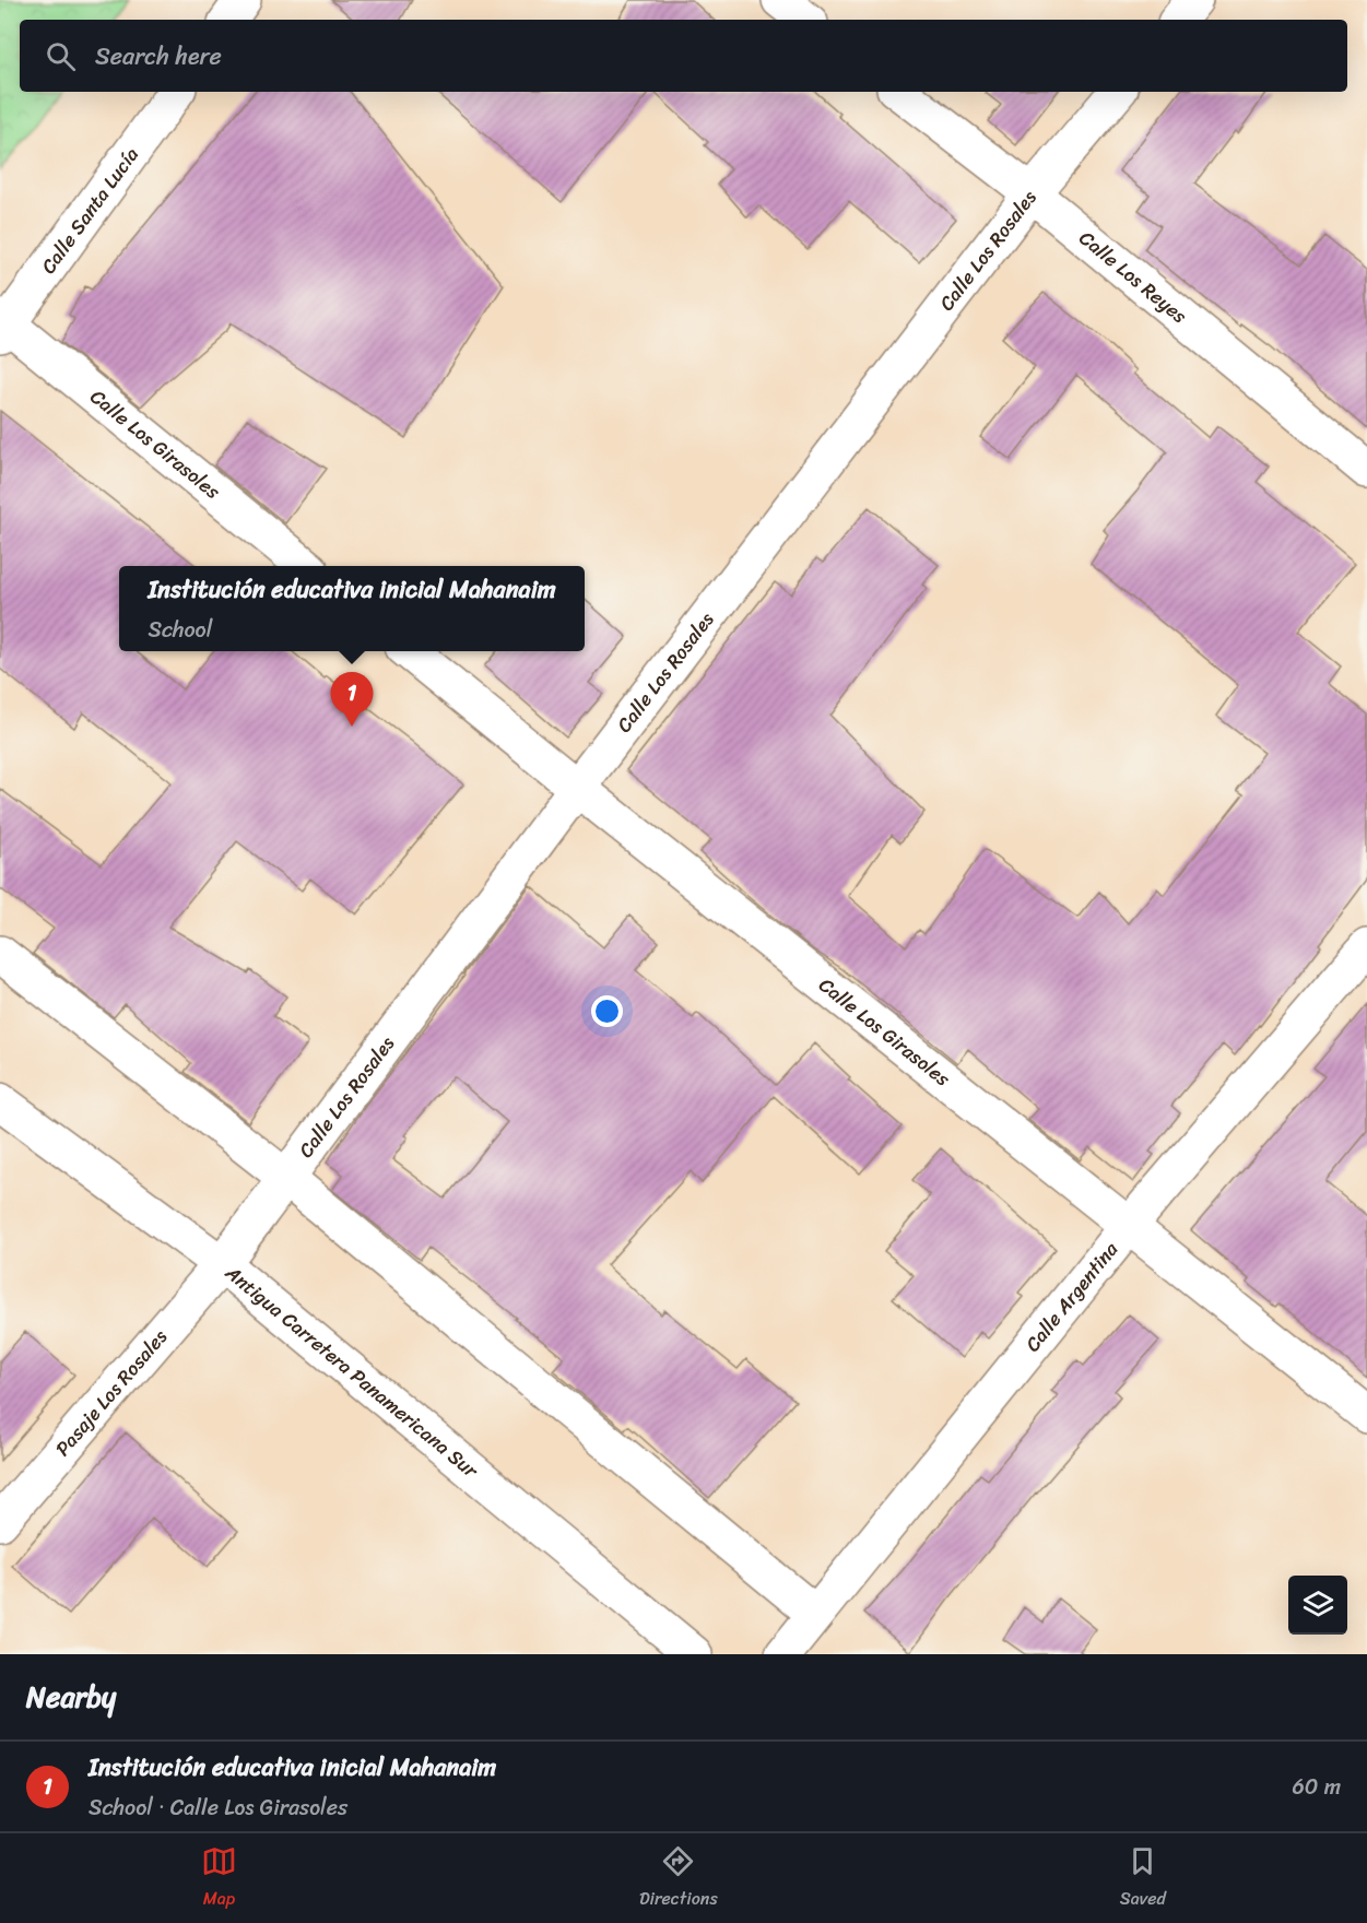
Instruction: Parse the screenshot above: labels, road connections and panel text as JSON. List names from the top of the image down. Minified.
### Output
{"streets":{"main road":["Calle Santa Lucía","Calle Los Rosales","Calle Los Reyes","Calle Los Girasoles","Calle Argentina","Antigua Carretera Panamericana Sur","Pasaje Los Rosales"]},"crossings":[["Calle Santa Lucía","Calle Los Girasoles"],["Calle Los Rosales","Calle Los Reyes"],["Calle Los Rosales","Calle Los Girasoles"],["Calle Los Rosales","Antigua Carretera Panamericana Sur"],["Calle Los Rosales","Pasaje Los Rosales"],["Calle Los Girasoles","Calle Argentina"],["Antigua Carretera Panamericana Sur","Pasaje Los Rosales"]],"page":{"search":"Search here","popup":["Institución educativa inicial Mahanaim","School"],"pins":"1","heading":"Nearby","list":[{"mark":"1","name":"Institución educativa inicial Mahanaim","note":"School · Calle Los Girasoles","value":"60 m"}],"nav":["Map","Directions","Saved"]}}
